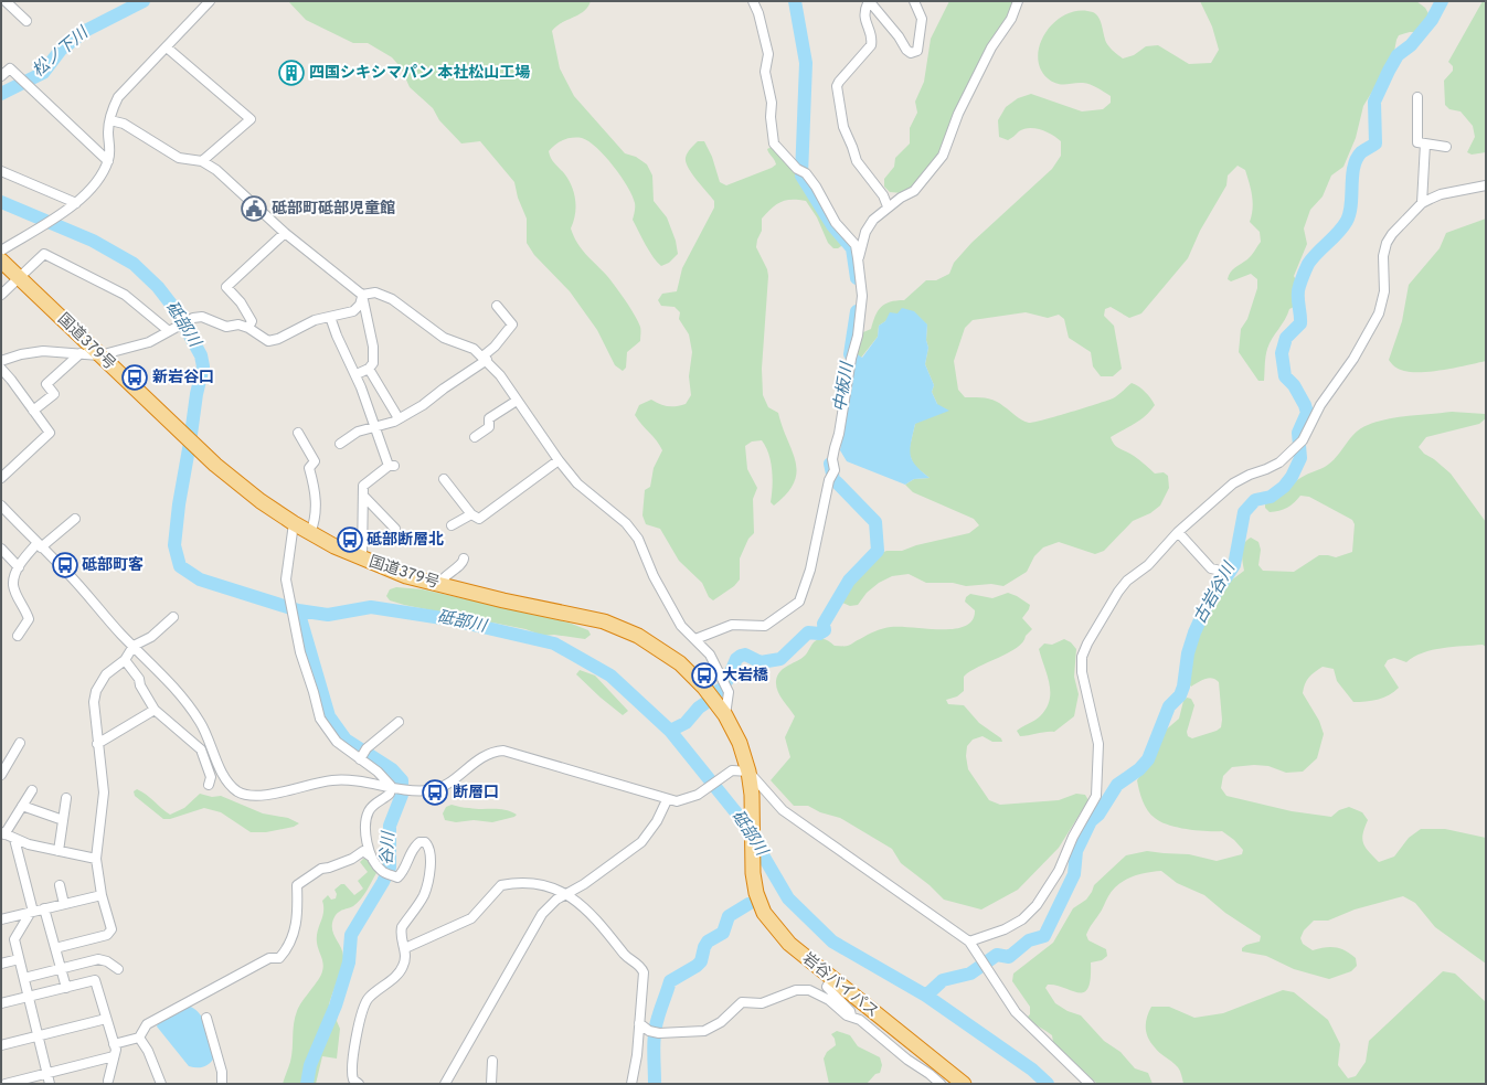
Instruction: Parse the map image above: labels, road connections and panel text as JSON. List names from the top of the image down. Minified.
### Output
{"streets":{"highway":["国道379号","岩谷バイパス"]},"crossings":[["国道379号","岩谷バイパス"]],"water":["松ノ下川","砥部川","中板川","古岩谷川","谷川"],"places":{"building":["四国シキシマパン 本社松山工場"],"public building":["砥部町砥部児童館"],"bus stop":["新岩谷口","砥部断層北","砥部町客","大岩橋","断層口"]}}
